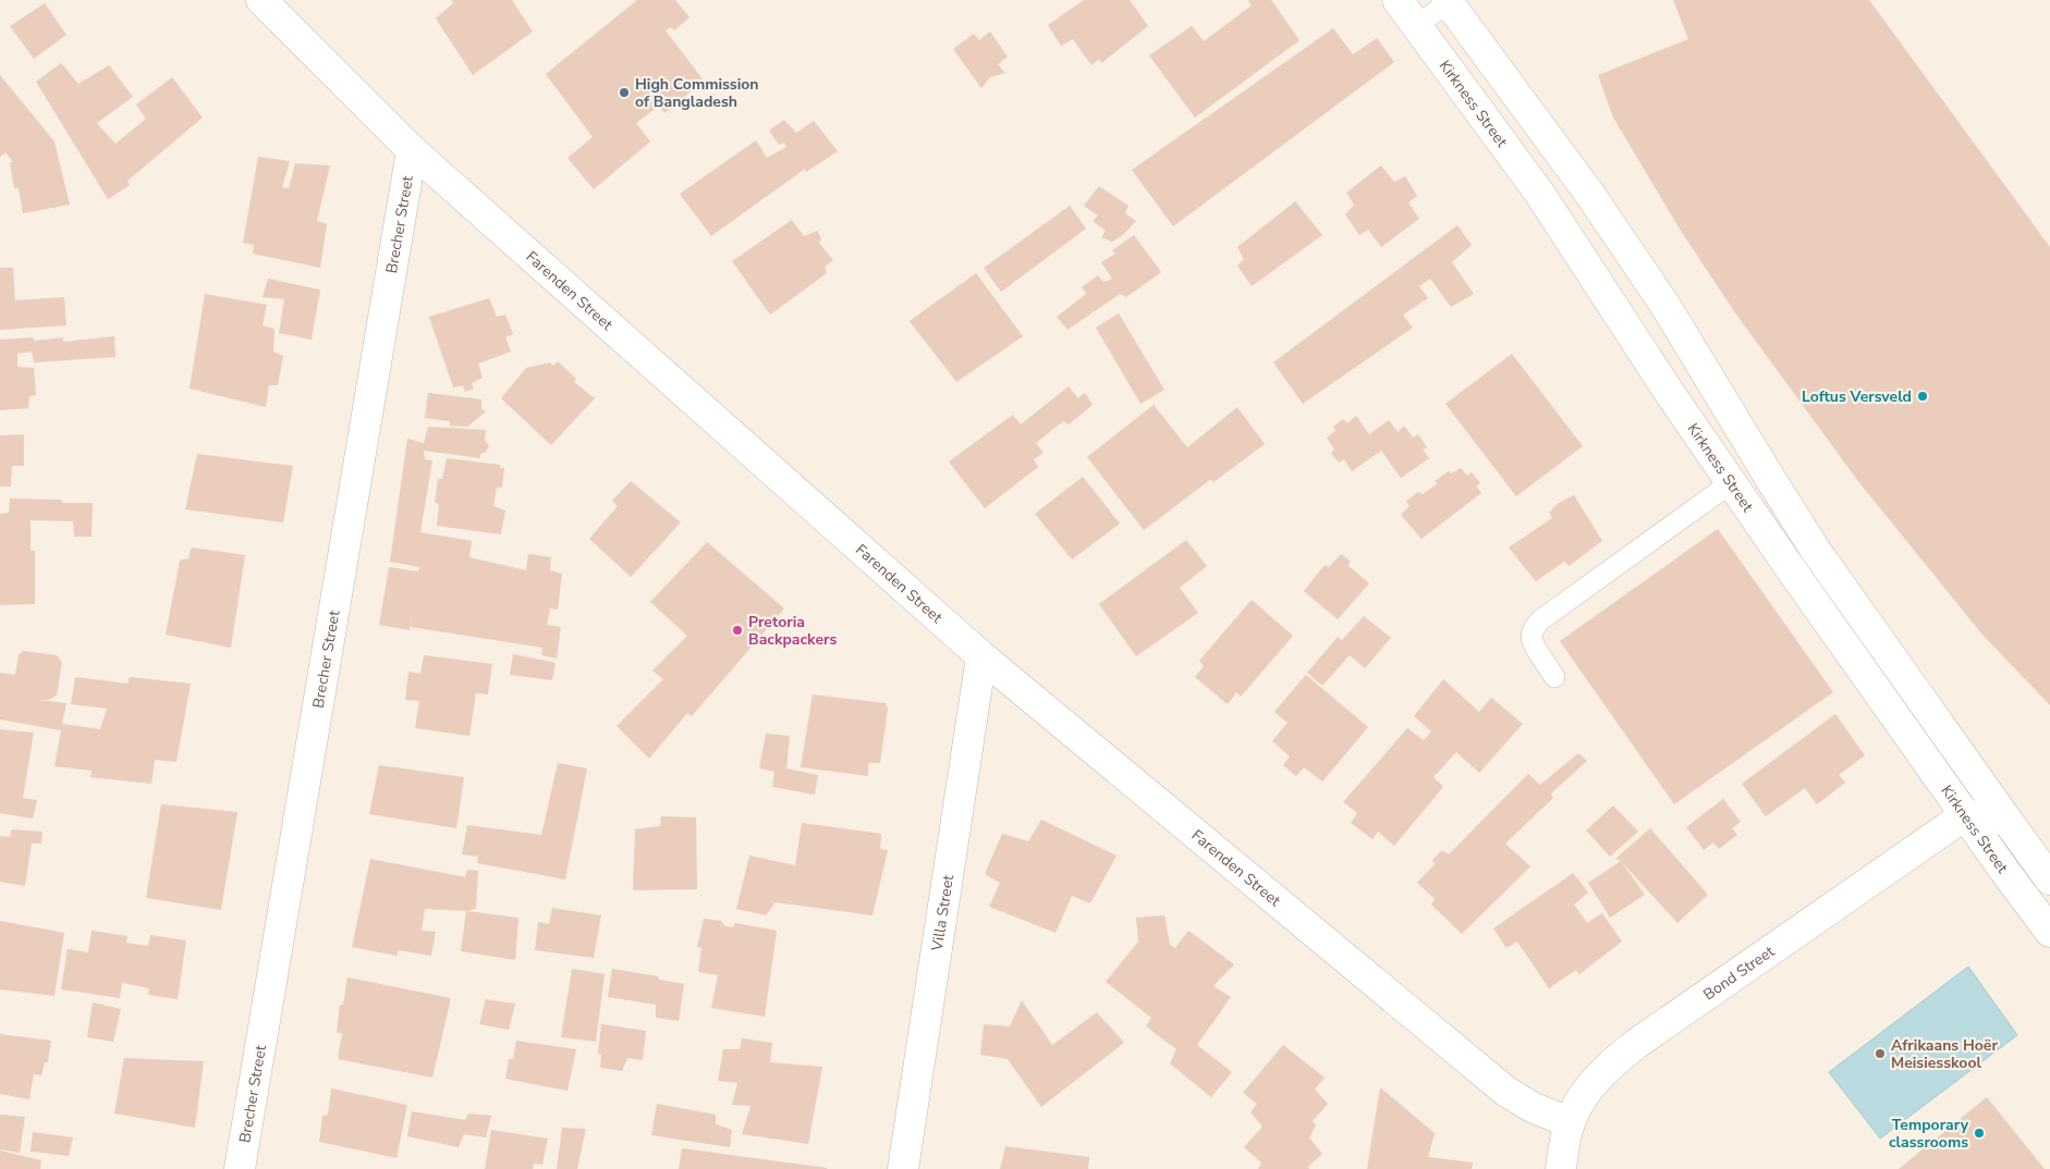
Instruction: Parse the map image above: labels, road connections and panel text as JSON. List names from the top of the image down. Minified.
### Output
{"streets":{"street":["Kirkness Street","Brecher Street","Farenden Street","Villa Street","Bond Street"]},"crossings":[["Kirkness Street","Bond Street"],["Brecher Street","Farenden Street"],["Farenden Street","Villa Street"],["Farenden Street","Bond Street"]],"places":["High Commission of Bangladesh","Loftus Versveld","Pretoria Backpackers","Afrikaans Hoër Meisiesskool","Temporary classrooms"]}
